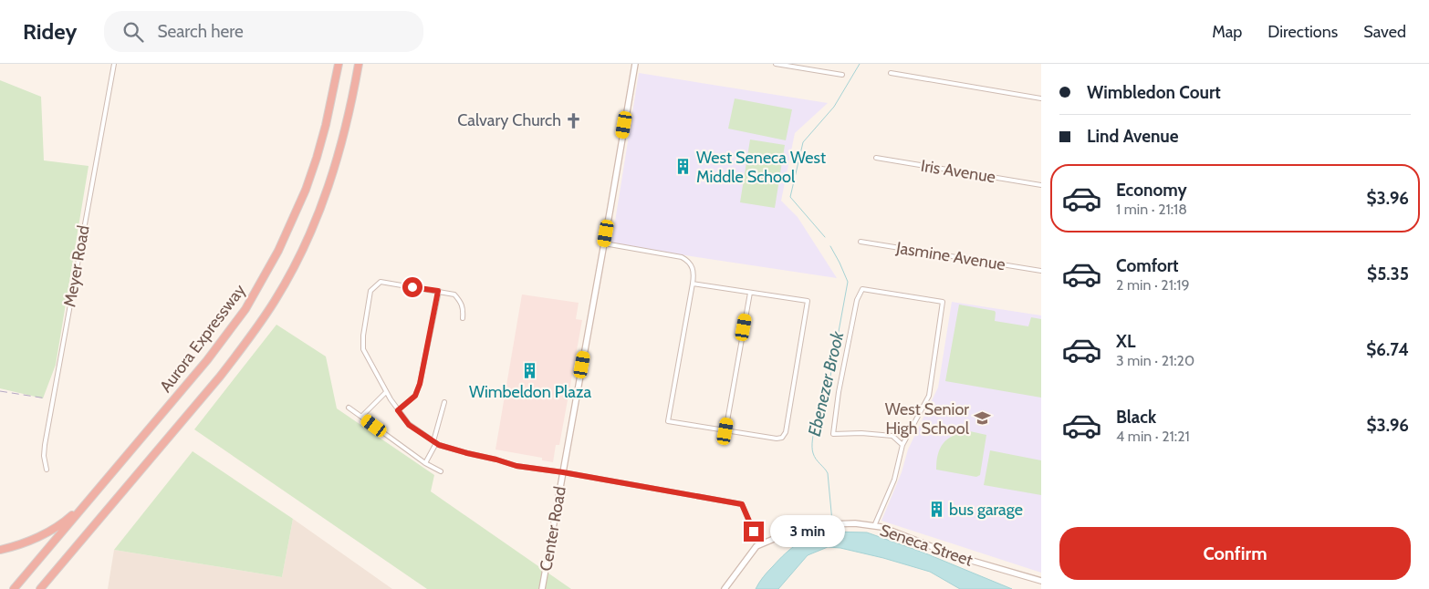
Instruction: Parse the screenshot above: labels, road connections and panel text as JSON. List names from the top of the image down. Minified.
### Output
{"streets":{"highway":["Aurora Expressway"],"main road":["Center Road","Seneca Street"],"street":["Iris Avenue","Jasmine Avenue","Meyer Road"]},"water":["Ebenezer Brook"],"places":{"church":["Calvary Church"],"building":["West Seneca West Middle School","Wimbeldon Plaza","bus garage"],"school or university":["West Senior High School"]},"page":{"header":"Ridey","search":"Search here","nav":["Map","Directions","Saved"],"banner":["Wimbledon Court","Lind Avenue"],"list":[{"name":"Economy","note":"1 min · 21:18","value":"$3.96"},{"name":"Comfort","note":"2 min · 21:19","value":"$5.35"},{"name":"XL","note":"3 min · 21:20","value":"$6.74"},{"name":"Black","note":"4 min · 21:21","value":"$3.96"}],"bubble":"3 min","buttons":"Confirm"}}
